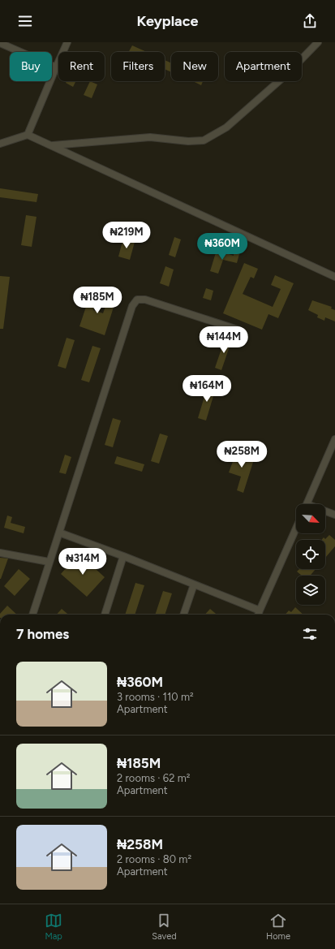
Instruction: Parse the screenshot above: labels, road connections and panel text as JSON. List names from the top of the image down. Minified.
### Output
{"north":"bottom right","page":{"header":"Keyplace","chip":["Buy","Rent","Filters","New","Apartment"],"price":["₦219M","₦360M","₦185M","₦144M","₦164M","₦258M","₦314M"],"heading":"7 homes","list":[{"name":"₦360M","note":"3 rooms · 110 m² · Apartment"},{"name":"₦185M","note":"2 rooms · 62 m² · Apartment"},{"name":"₦258M","note":"2 rooms · 80 m² · Apartment"}],"tabs":["Map","Saved","Home"]}}
